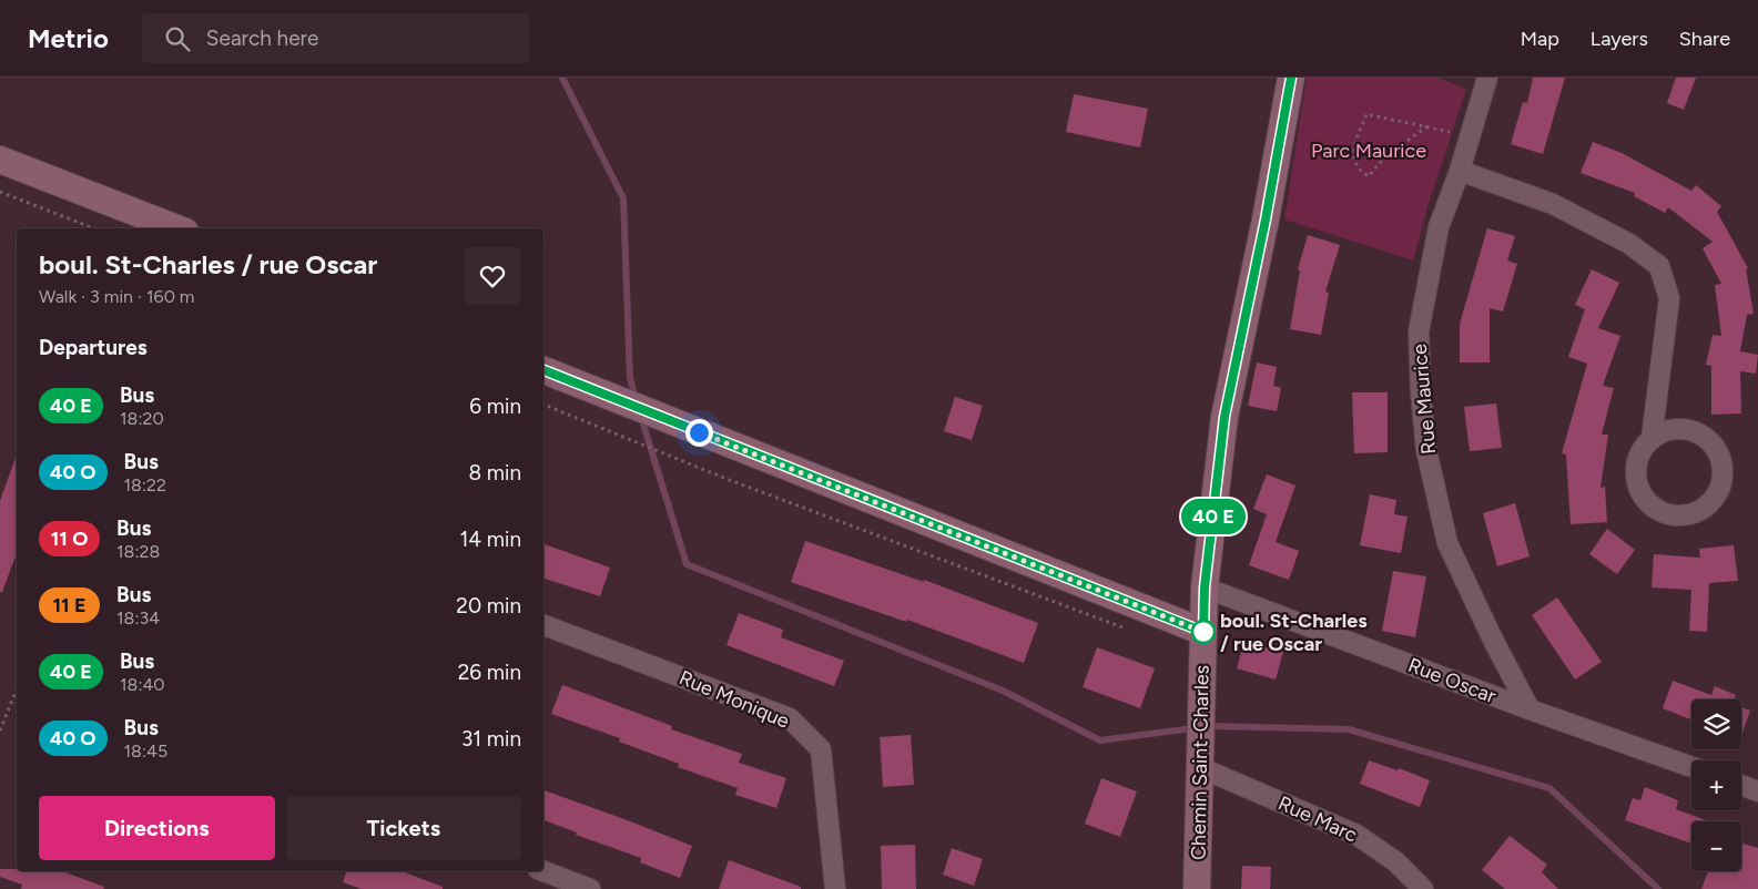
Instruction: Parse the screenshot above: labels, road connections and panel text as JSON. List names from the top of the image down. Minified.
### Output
{"streets":{"street":["Rue Maurice","Rue Oscar","Rue Monique","Chemin Saint-Charles","Rue Marc"]},"crossings":[["Rue Maurice","Rue Oscar"],["Rue Oscar","Chemin Saint-Charles"],["Chemin Saint-Charles","Rue Marc"]],"parks":["Parc Maurice"],"places":["boul. St-Charles / rue Oscar"],"page":{"header":"Metrio","search":"Search here","nav":["Map","Layers","Share"],"on_map":"40 E","heading":[["boul. St-Charles / rue Oscar","Walk · 3 min · 160 m"],"Departures"],"list":[{"mark":"40 E","name":"Bus","note":"18:20","value":"6 min"},{"mark":"40 O","name":"Bus","note":"18:22","value":"8 min"},{"mark":"11 O","name":"Bus","note":"18:28","value":"14 min"},{"mark":"11 E","name":"Bus","note":"18:34","value":"20 min"},{"mark":"40 E","name":"Bus","note":"18:40","value":"26 min"},{"mark":"40 O","name":"Bus","note":"18:45","value":"31 min"}],"map_buttons":["+","−"],"buttons":["Directions","Tickets"]}}
